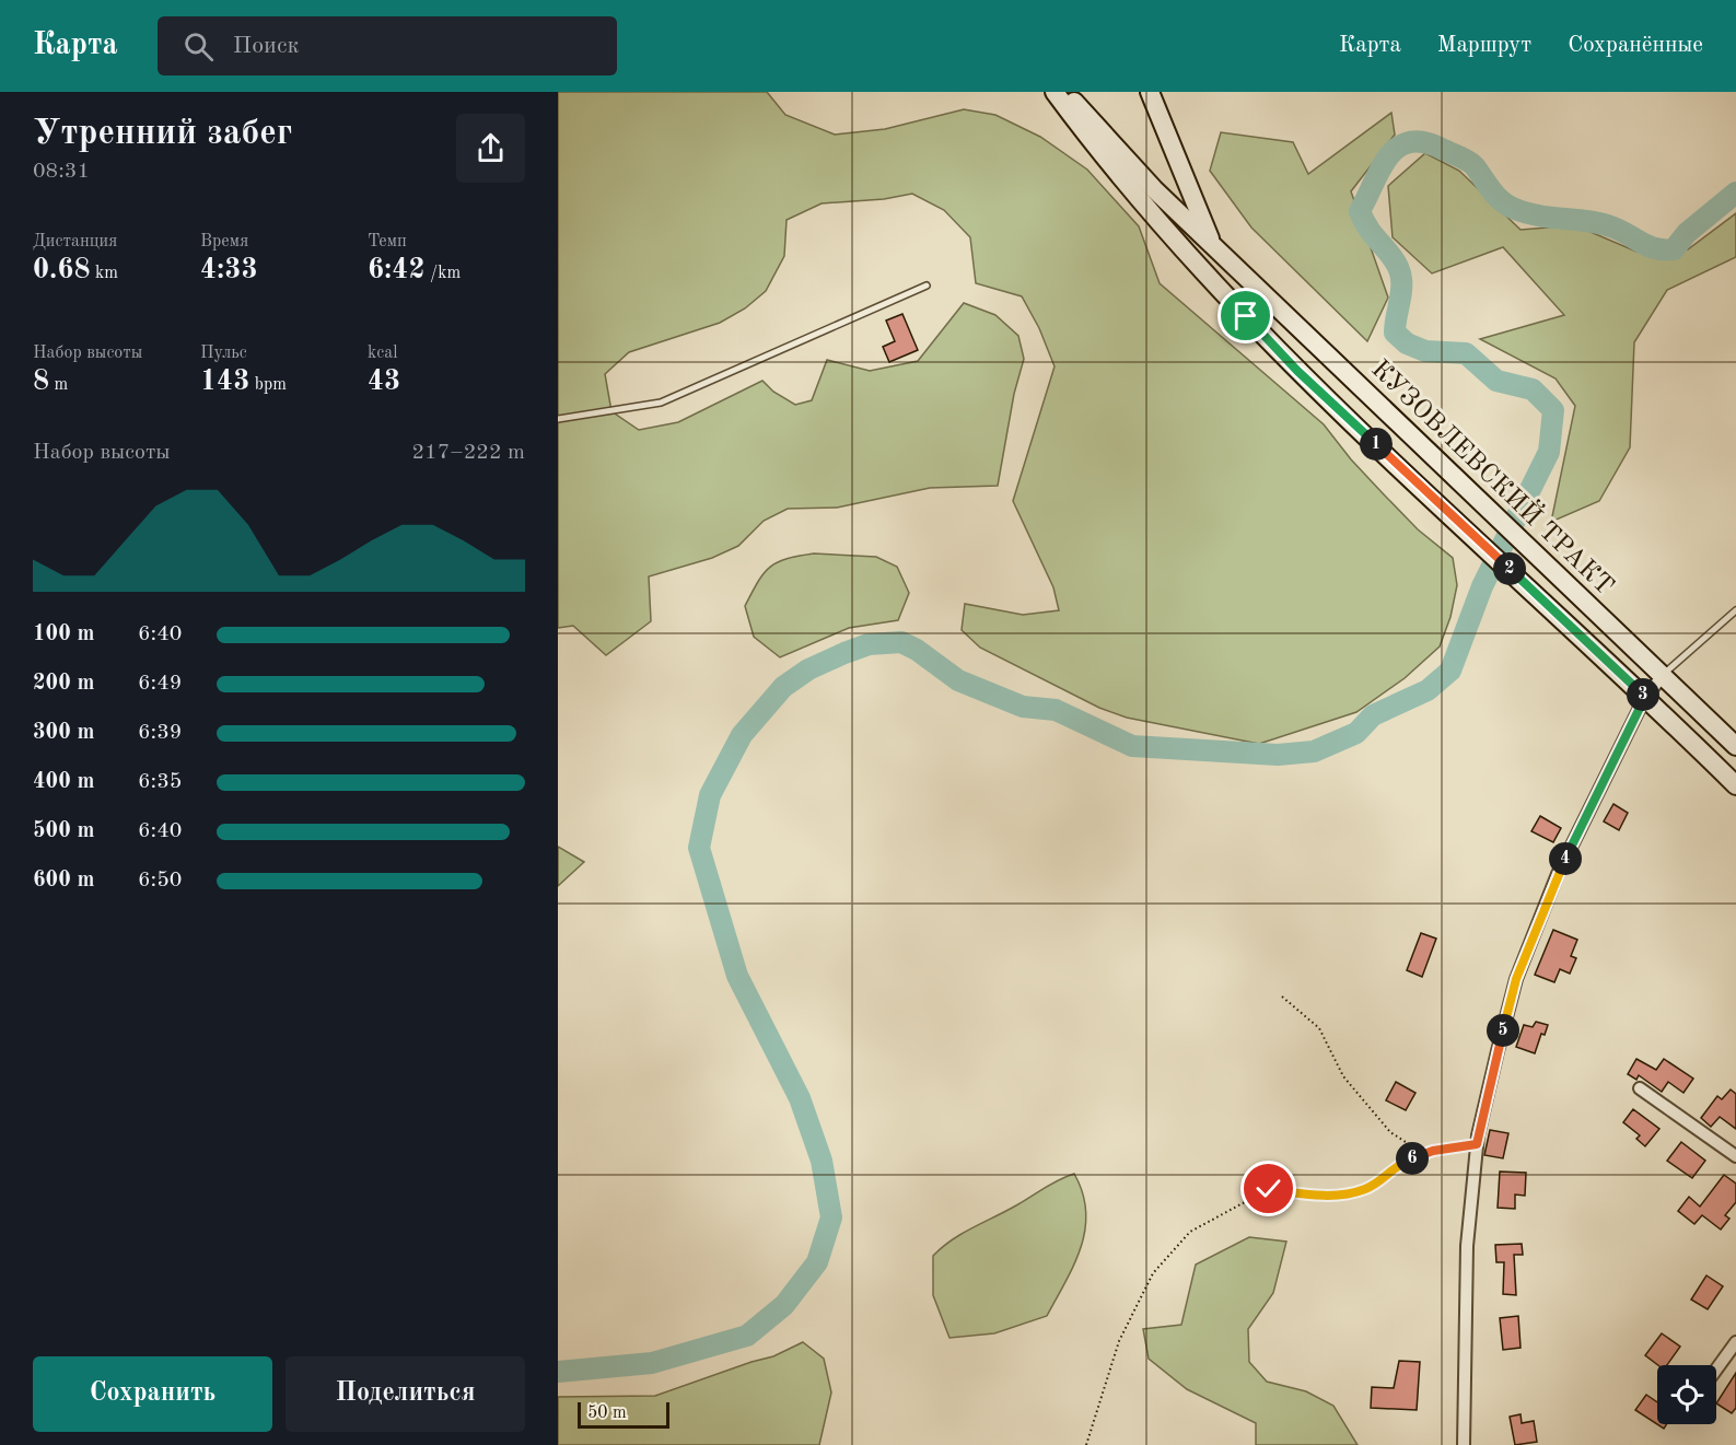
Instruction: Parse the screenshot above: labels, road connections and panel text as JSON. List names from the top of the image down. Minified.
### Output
{"streets":{"main road":["КУЗОВЛЕВСКИЙ ТРАКТ"]},"scale_bar":"50 m","page":{"header":"Карта","search":"Поиск","nav":["Карта","Маршрут","Сохранённые"],"heading":["Утренний забег","08:31"],"stats":[["Дистанция","0.68 km"],["Время","4:33"],["Темп","6:42 /km"],["Набор высоты","8 m"],["Пульс","143 bpm"],["kcal","43"]],"chart":["Набор высоты","217–222 m"],"pins":["1","2","3","4","5","6"],"list":[{"name":"100 m","note":"6:40"},{"name":"200 m","note":"6:49"},{"name":"300 m","note":"6:39"},{"name":"400 m","note":"6:35"},{"name":"500 m","note":"6:40"},{"name":"600 m","note":"6:50"}],"buttons":["Сохранить","Поделиться"],"scale":"50 m"}}
